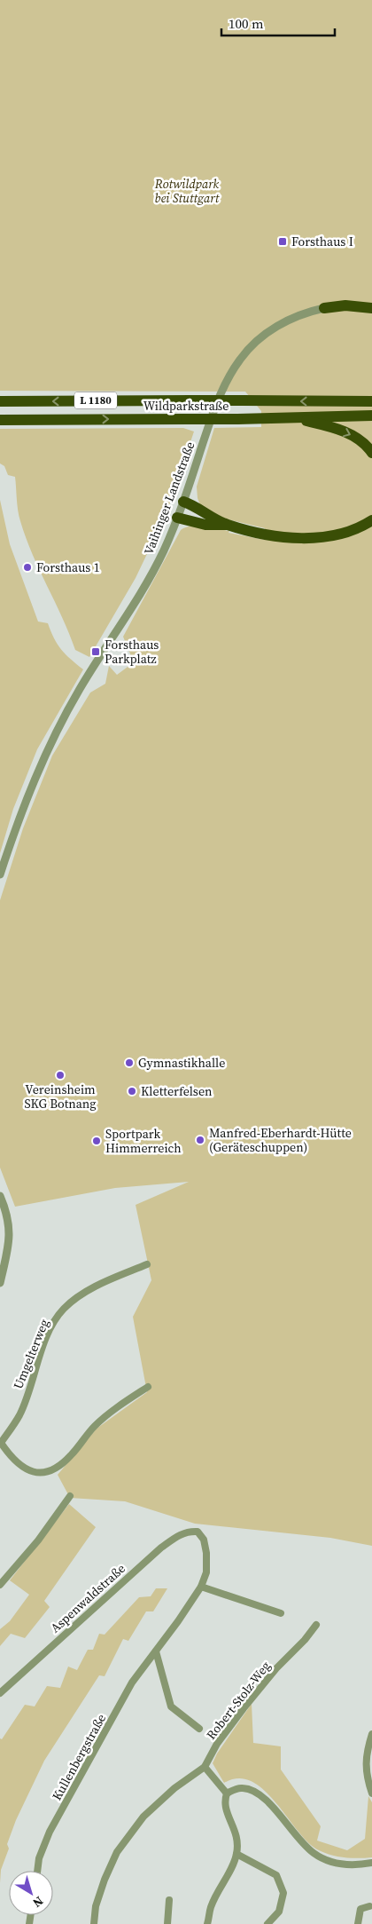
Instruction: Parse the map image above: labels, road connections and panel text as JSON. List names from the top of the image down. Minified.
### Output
{"streets":{"highway":["L 1180","Wildparkstraße"],"street":["Vaihinger Landstraße","Umgelterweg","Aspenwaldstraße","Robert-Stolz-Weg","Kullenbergstraße"]},"crossings":[["L 1180","Wildparkstraße"],["Aspenwaldstraße","Kullenbergstraße"]],"parks":["Rotwildpark bei Stuttgart"],"places":{"transit":["Forsthaus I","Forsthaus Parkplatz"],"other":["Forsthaus 1","Gymnastikhalle","Vereinsheim SKG Botnang","Kletterfelsen","Manfred-Eberhardt-Hütte (Geräteschuppen)","Sportpark Himmerreich"]},"scale_bar":"100 m","north":"bottom right"}
